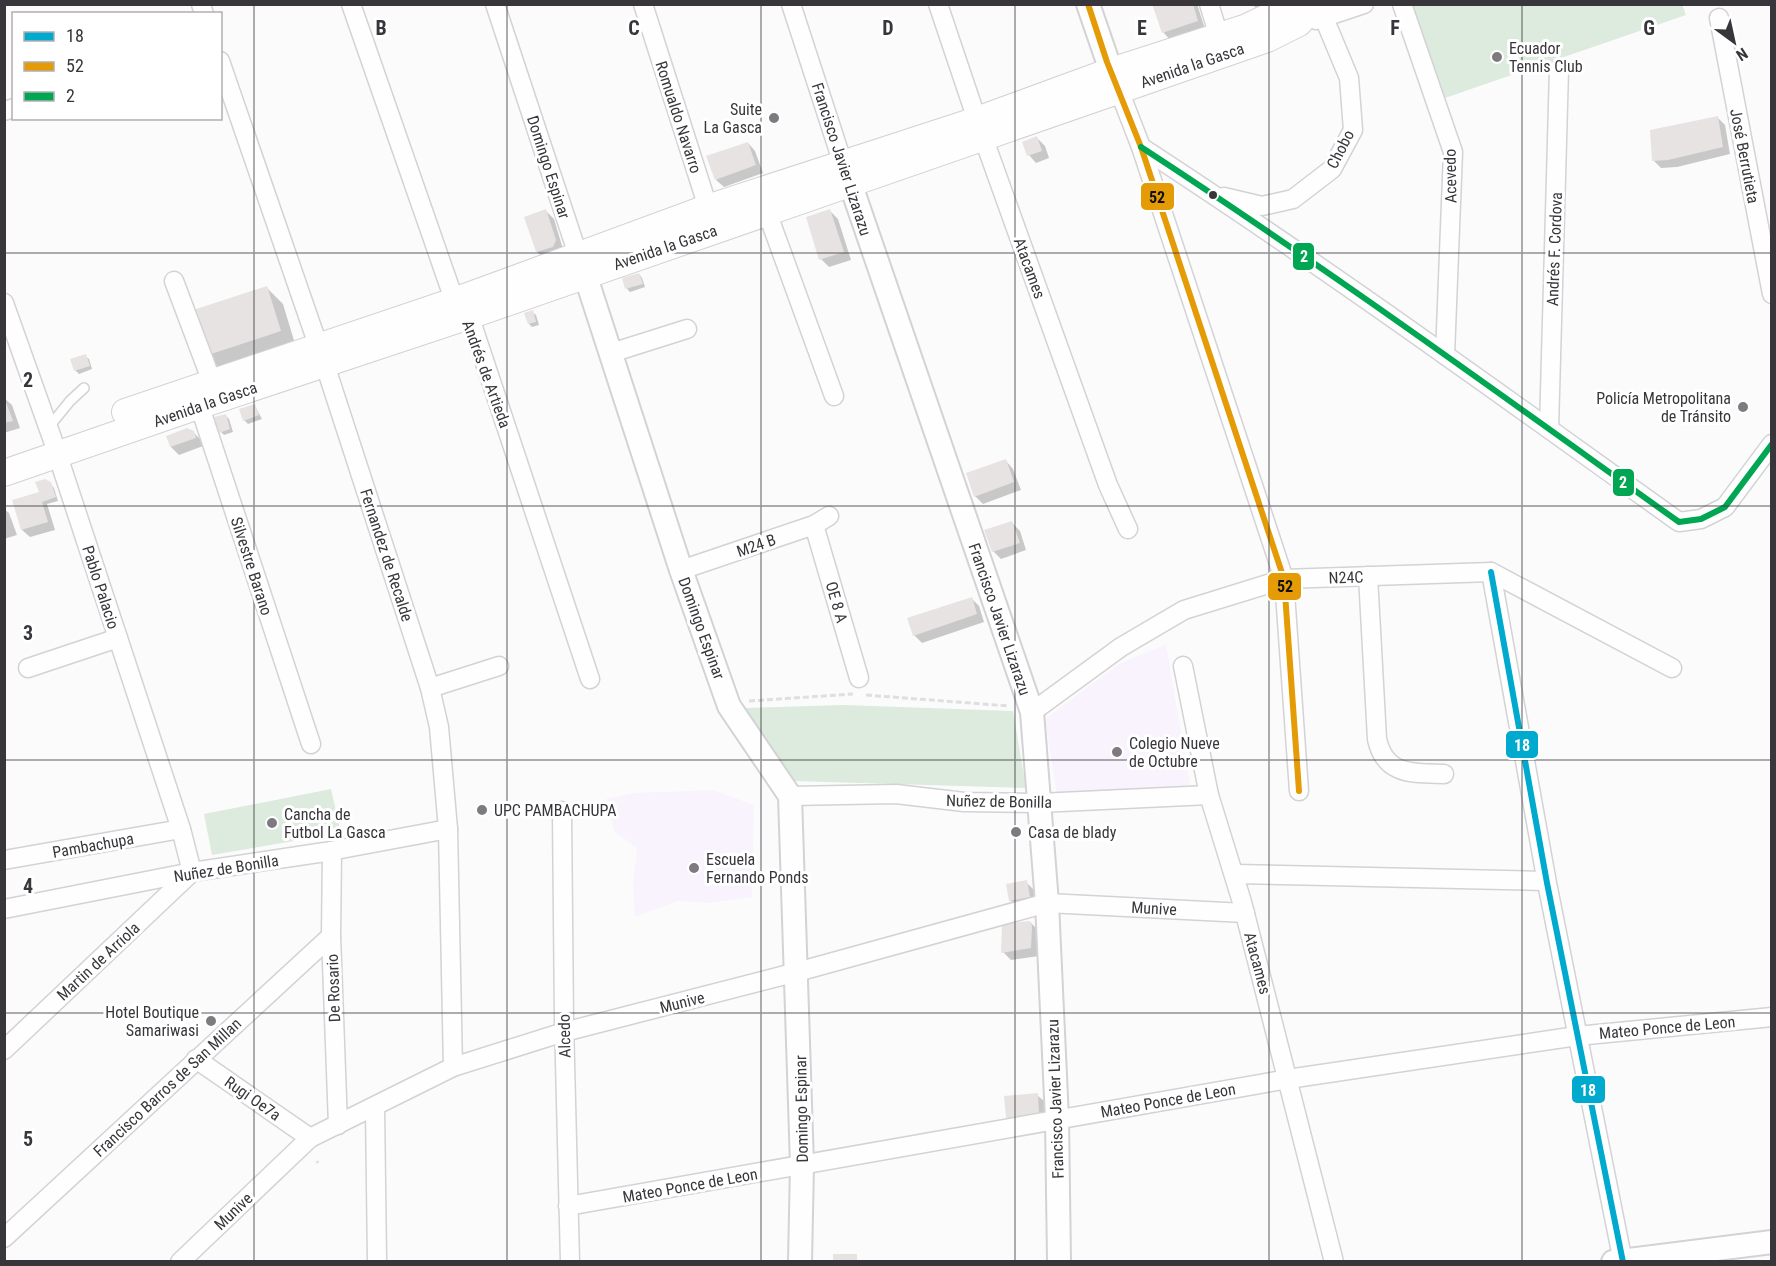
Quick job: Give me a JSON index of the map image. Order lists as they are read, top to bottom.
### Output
{
  "streets": {
    "main road": ["Avenida la Gasca"],
    "street": [
      "Romualdo Navarro",
      "Chobo",
      "José Berrutieta",
      "Francisco Javier Lizarazu",
      "Domingo Espinar",
      "Acevedo",
      "Andrés F. Cordova",
      "Atacames",
      "Andrés de Artieda",
      "M24 B",
      "Fernandez de Recalde",
      "Silvestre Barano",
      "N24C",
      "Pablo Palacio",
      "OE 8 A",
      "Nuñez de Bonilla",
      "Pambachupa",
      "Munive",
      "Martin de Arriola",
      "De Rosario",
      "Mateo Ponce de Leon",
      "Alcedo",
      "Francisco Barros de San Millan",
      "Rugi Oe7a"
    ]
  },
  "crossings": [
    ["Avenida la Gasca", "Romualdo Navarro"],
    ["Avenida la Gasca", "Chobo"],
    ["Avenida la Gasca", "Francisco Javier Lizarazu"],
    ["Avenida la Gasca", "Domingo Espinar"],
    ["Avenida la Gasca", "Atacames"],
    ["Avenida la Gasca", "Andrés de Artieda"],
    ["Avenida la Gasca", "Fernandez de Recalde"],
    ["Avenida la Gasca", "Silvestre Barano"],
    ["Avenida la Gasca", "Pablo Palacio"],
    ["Francisco Javier Lizarazu", "N24C"],
    ["Francisco Javier Lizarazu", "Nuñez de Bonilla"],
    ["Francisco Javier Lizarazu", "Munive"],
    ["Francisco Javier Lizarazu", "Mateo Ponce de Leon"],
    ["Domingo Espinar", "M24 B"],
    ["Domingo Espinar", "Nuñez de Bonilla"],
    ["Domingo Espinar", "Munive"],
    ["Domingo Espinar", "Mateo Ponce de Leon"],
    ["Atacames", "Nuñez de Bonilla"],
    ["Atacames", "Munive"],
    ["Atacames", "Mateo Ponce de Leon"],
    ["M24 B", "OE 8 A"],
    ["Fernandez de Recalde", "Nuñez de Bonilla"],
    ["Fernandez de Recalde", "Munive"],
    ["Pablo Palacio", "Nuñez de Bonilla"],
    ["Pablo Palacio", "Pambachupa"],
    ["Pablo Palacio", "Martin de Arriola"],
    ["Nuñez de Bonilla", "Martin de Arriola"],
    ["Nuñez de Bonilla", "De Rosario"],
    ["Munive", "De Rosario"],
    ["Munive", "Alcedo"],
    ["Munive", "Rugi Oe7a"],
    ["De Rosario", "Francisco Barros de San Millan"],
    ["Mateo Ponce de Leon", "Alcedo"],
    ["Francisco Barros de San Millan", "Rugi Oe7a"]
  ],
  "places": [
    "Ecuador Tennis Club",
    "Suite La Gasca",
    "Policía Metropolitana de Tránsito",
    "Colegio Nueve de Octubre",
    "UPC PAMBACHUPA",
    "Cancha de Futbol La Gasca",
    "Casa de blady",
    "Escuela Fernando Ponds",
    "Hotel Boutique Samariwasi"
  ],
  "lines": ["transit line 52", "transit line 2", "transit line 18"],
  "legend": ["18", "52", "2"],
  "north": "bottom right",
  "grid": {
    "columns": [
      "B",
      "C",
      "D",
      "E",
      "F",
      "G"
    ],
    "rows": [
      "2",
      "3",
      "4",
      "5"
    ]
  }
}
